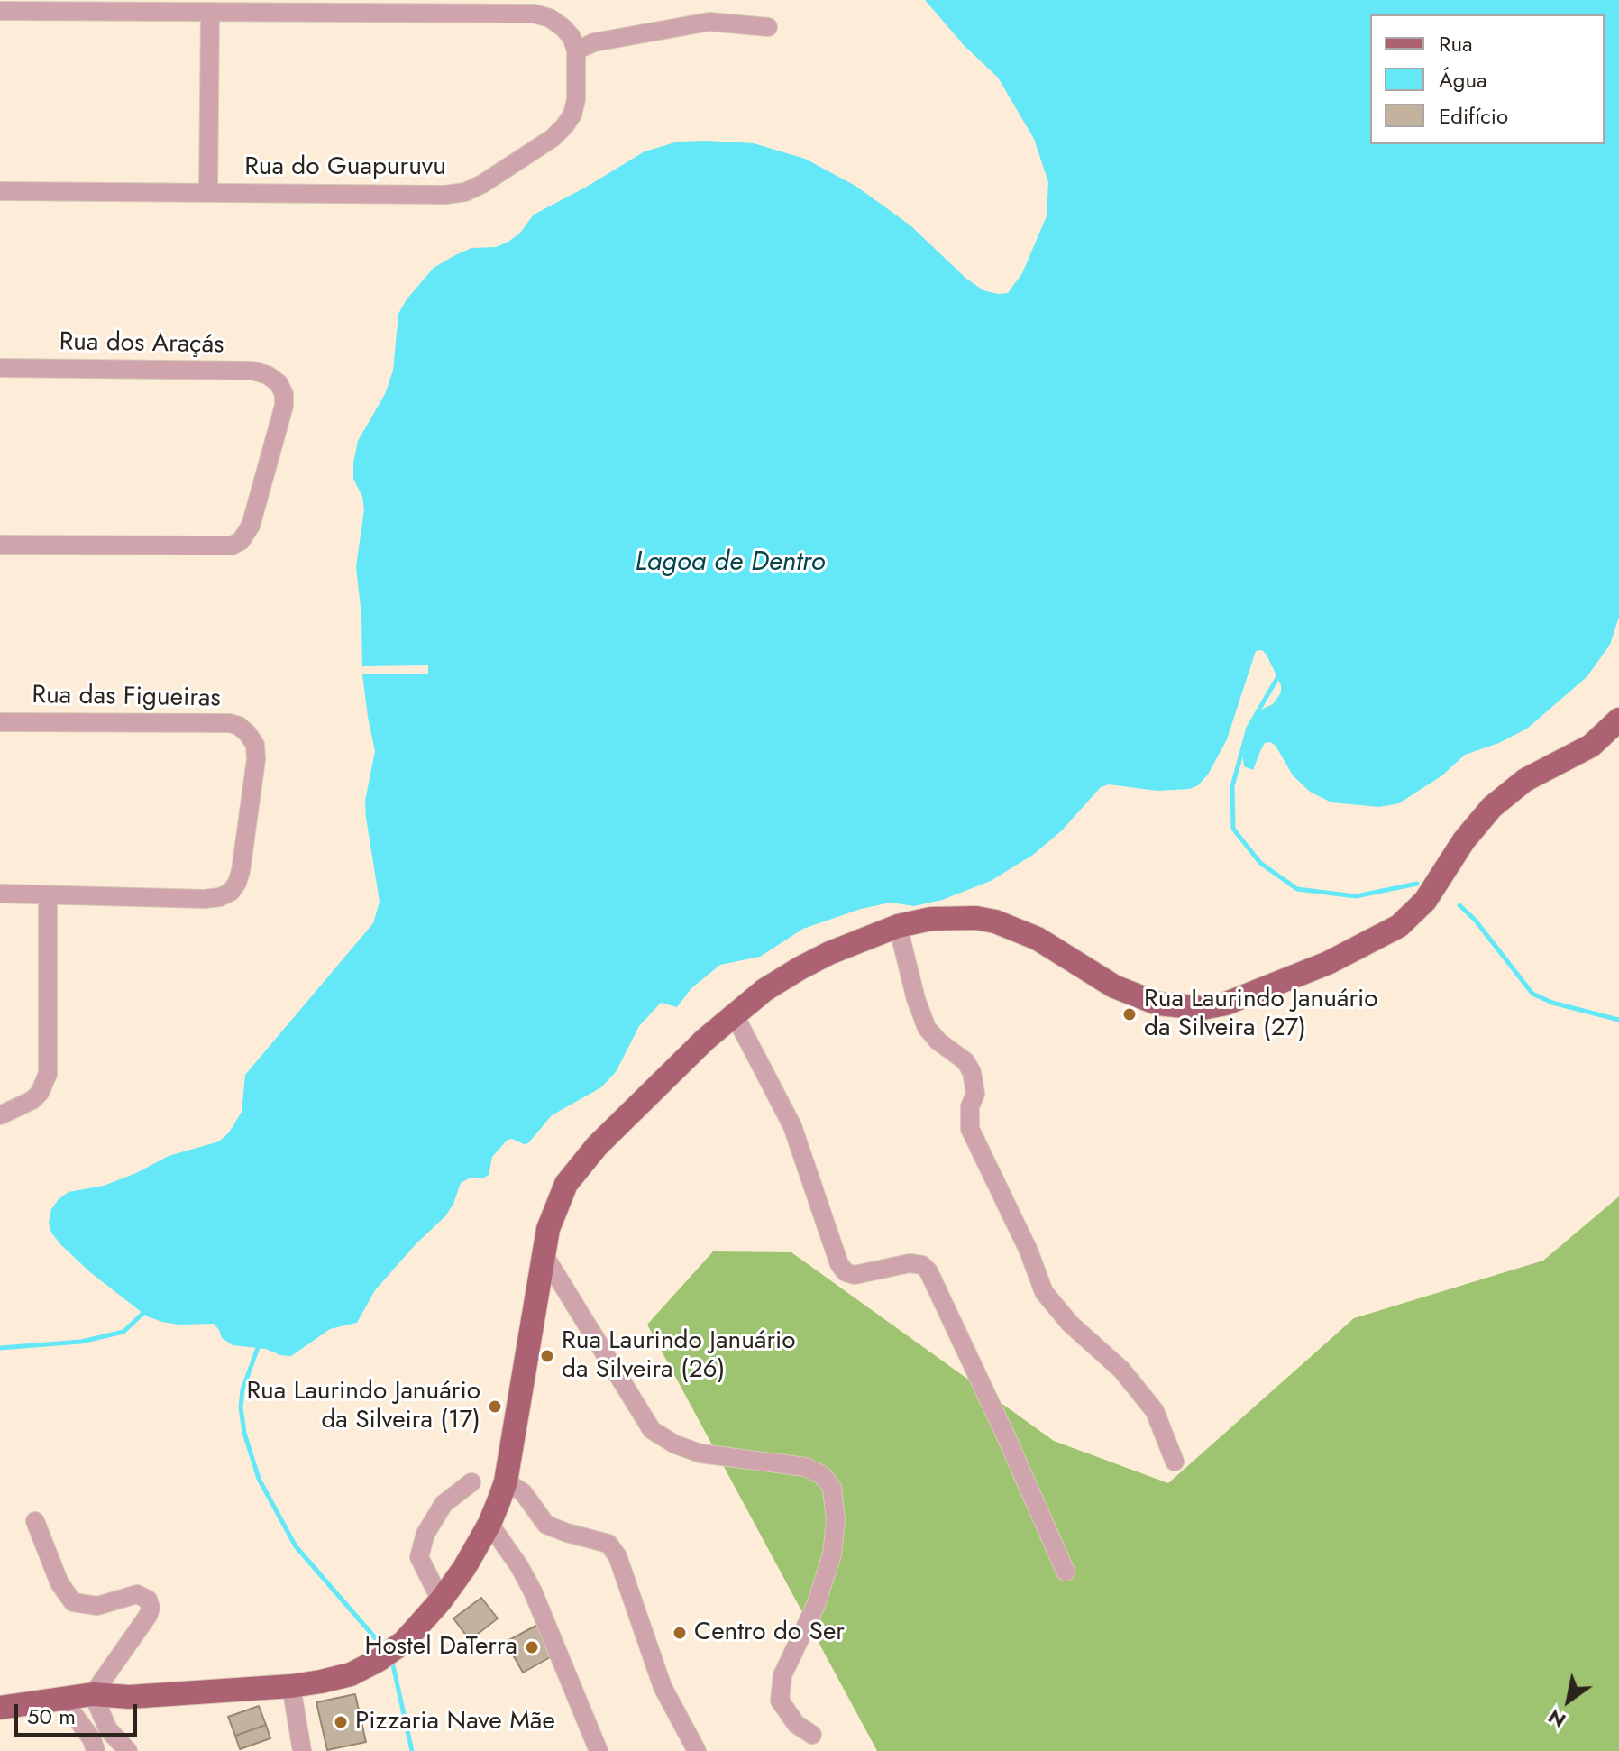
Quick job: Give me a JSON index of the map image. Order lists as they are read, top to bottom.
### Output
{
  "streets": {
    "street": ["Rua do Guapuruvu", "Rua dos Araçás", "Rua das Figueiras"]
  },
  "water": ["Lagoa de Dentro"],
  "places": [
    "Rua Laurindo Januário da Silveira (27)",
    "Rua Laurindo Januário da Silveira (26)",
    "Rua Laurindo Januário da Silveira (17)",
    "Centro do Ser",
    "Hostel DaTerra",
    "Pizzaria Nave Mãe"
  ],
  "legend": ["Rua", "Água", "Edifício"],
  "scale_bar": "50 m",
  "north": "bottom left"
}
